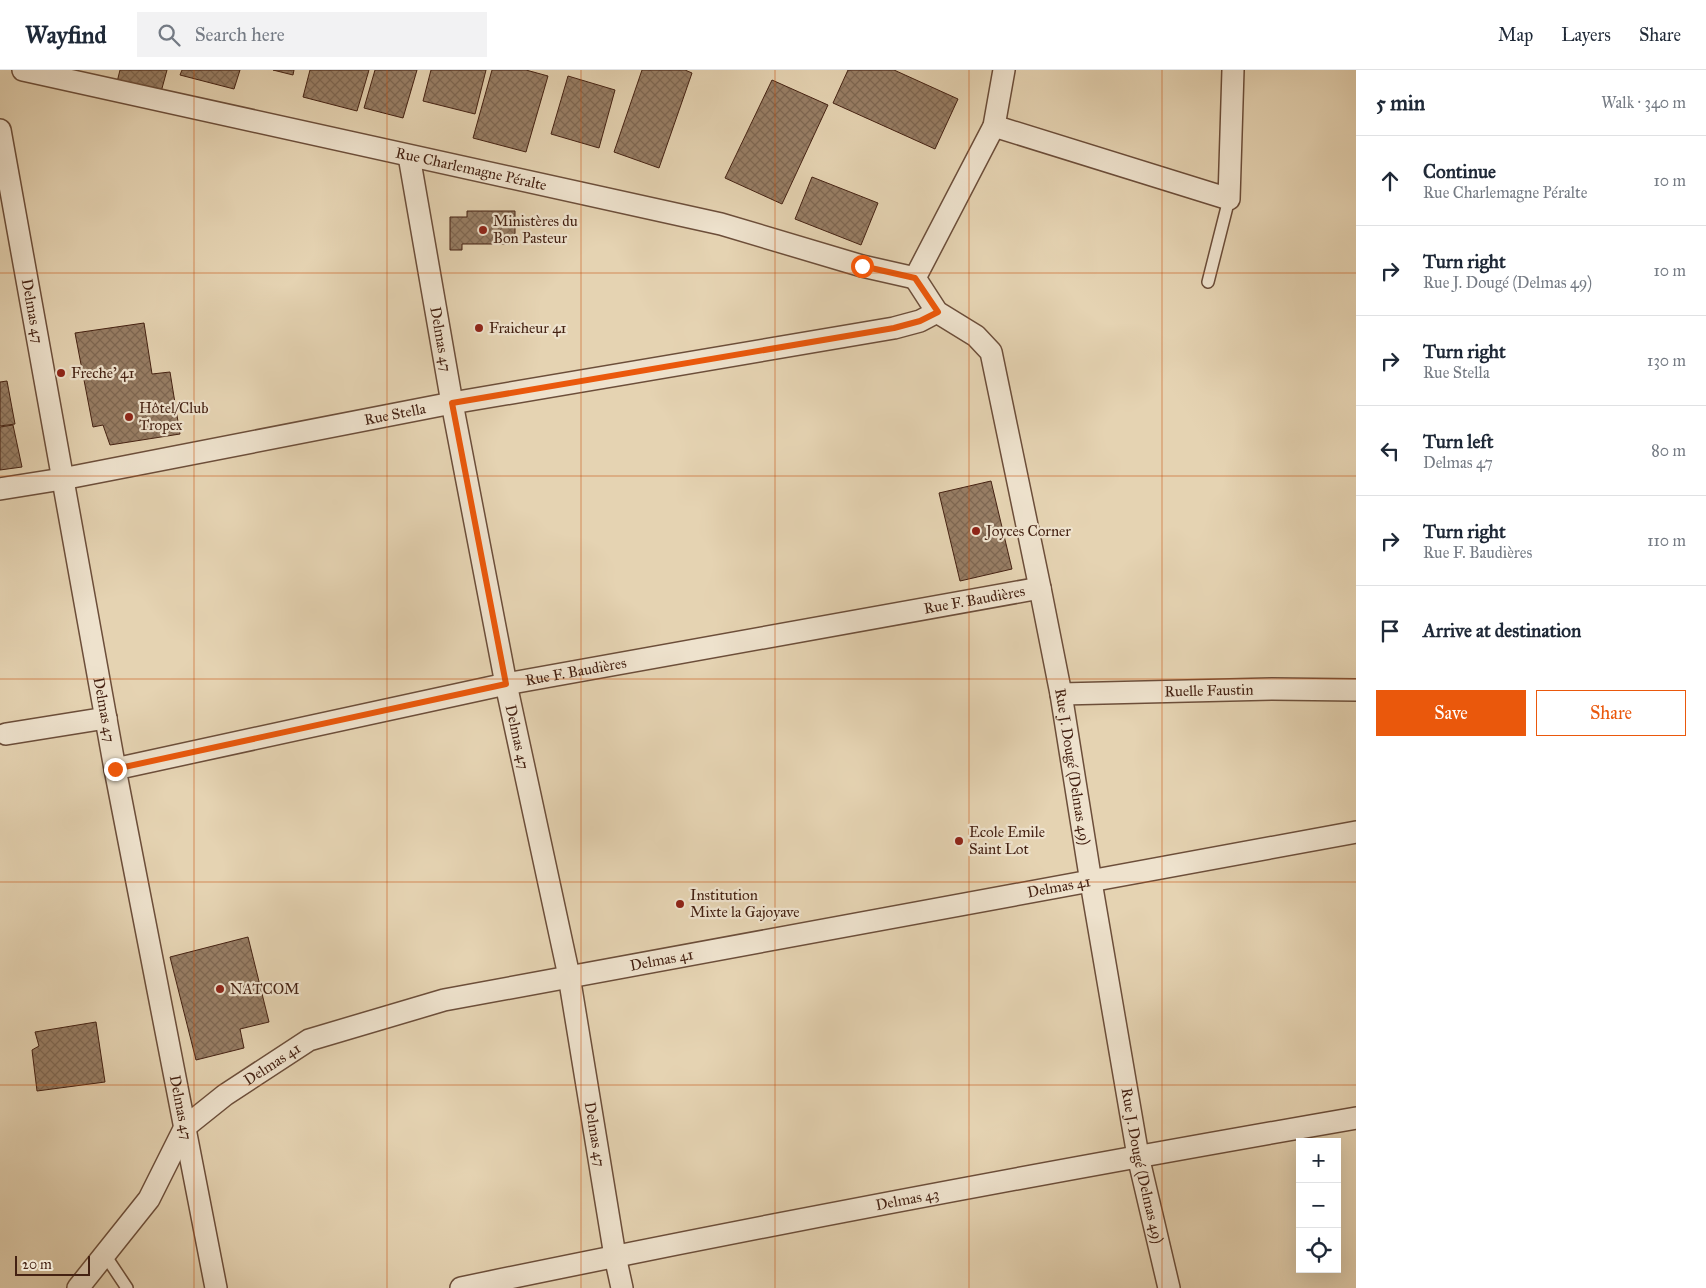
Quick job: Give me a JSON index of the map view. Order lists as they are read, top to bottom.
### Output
{
  "streets": {
    "street": [
      "Rue Charlemagne Péralte",
      "Delmas 47",
      "Rue Stella",
      "Rue F. Baudières",
      "Ruelle Faustin",
      "Rue J. Dougé (Delmas 49)",
      "Delmas 41",
      "Delmas 43"
    ]
  },
  "crossings": [
    ["Rue Charlemagne Péralte", "Delmas 47"],
    ["Rue Charlemagne Péralte", "Rue J. Dougé (Delmas 49)"],
    ["Delmas 47", "Rue Stella"],
    ["Delmas 47", "Rue F. Baudières"],
    ["Delmas 47", "Delmas 41"],
    ["Delmas 47", "Delmas 43"],
    ["Rue Stella", "Rue J. Dougé (Delmas 49)"],
    ["Rue F. Baudières", "Rue J. Dougé (Delmas 49)"],
    ["Ruelle Faustin", "Rue J. Dougé (Delmas 49)"],
    ["Rue J. Dougé (Delmas 49)", "Delmas 41"],
    ["Rue J. Dougé (Delmas 49)", "Delmas 43"]
  ],
  "places": [
    "Ministères du Bon Pasteur",
    "Fraicheur 41",
    "Freche' 41",
    "Hôtel/Club Tropex",
    "Joyces Corner",
    "Ecole Emile Saint Lot",
    "Institution Mixte la Gajoyave",
    "NATCOM"
  ],
  "scale_bar": "20 m",
  "page": {
    "header": "Wayfind",
    "search": "Search here",
    "nav": ["Map", "Layers", "Share"],
    "heading": ["5 min", "Walk · 340 m"],
    "list": [
      ["Continue", "Rue Charlemagne Péralte", "10 m"],
      ["Turn right", "Rue J. Dougé (Delmas 49)", "10 m"],
      ["Turn right", "Rue Stella", "130 m"],
      ["Turn left", "Delmas 47", "80 m"],
      ["Turn right", "Rue F. Baudières", "110 m"],
      "Arrive at destination"
    ],
    "buttons": ["Save", "Share"],
    "map_buttons": ["+", "−"],
    "scale": "20 m"
  }
}
